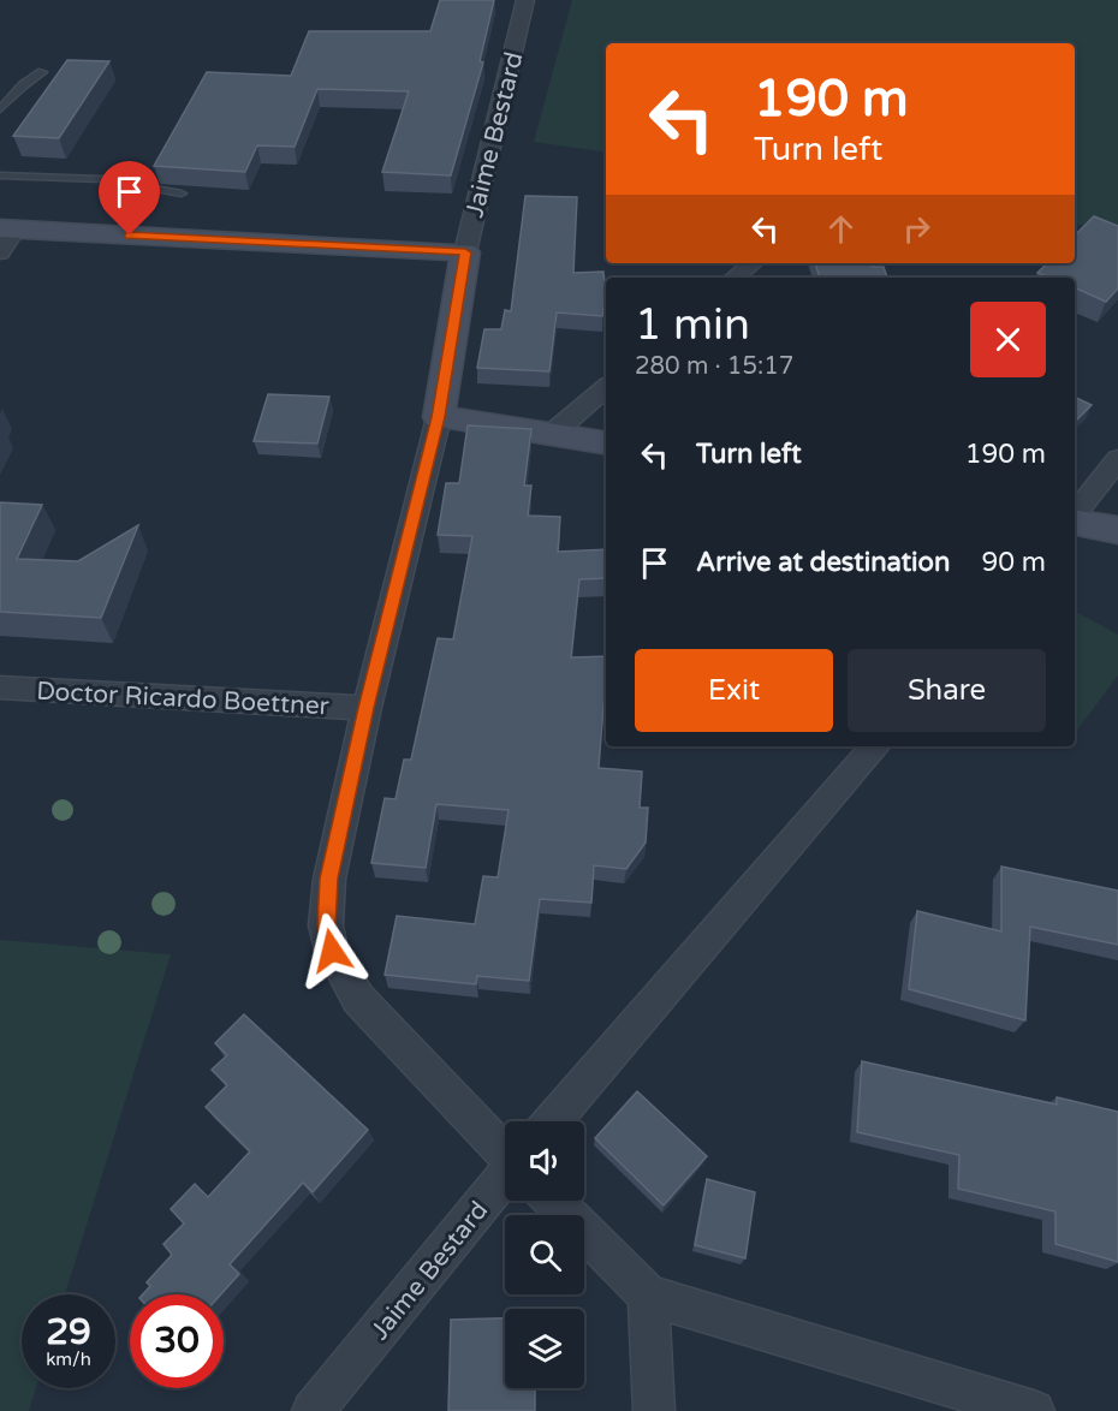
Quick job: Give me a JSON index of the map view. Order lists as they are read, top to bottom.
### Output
{
  "streets": {
    "street": ["Jaime Bestard", "Doctor Ricardo Boettner"]
  },
  "crossings": [
    ["Jaime Bestard", "Doctor Ricardo Boettner"]
  ],
  "page": {
    "turn": ["190 m", "Turn left"],
    "heading": ["1 min", "280 m · 15:17"],
    "list": [
      {
        "name": "Turn left",
        "value": "190 m"
      },
      {
        "name": "Arrive at destination",
        "value": "90 m"
      }
    ],
    "buttons": ["Exit", "Share"],
    "speed": "29 km/h",
    "limit": "30"
  }
}
